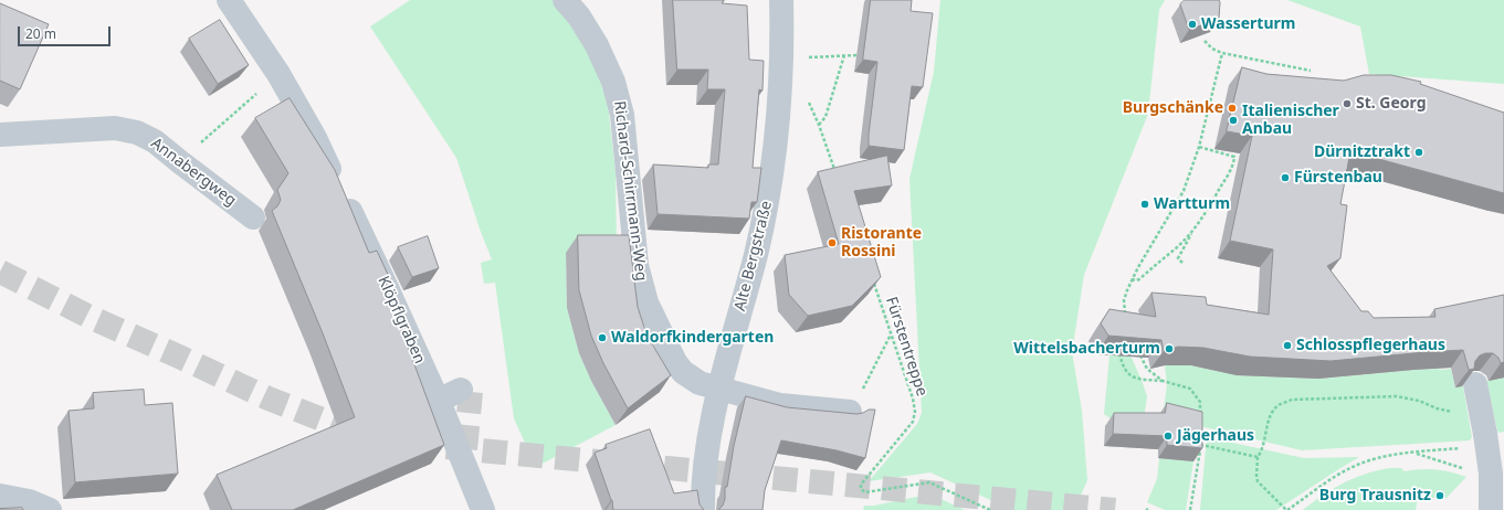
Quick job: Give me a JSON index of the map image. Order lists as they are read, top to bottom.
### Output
{
  "streets": {
    "street": [
      "Annabergweg",
      "Richard-Schirrmann-Weg",
      "Alte Bergstraße",
      "Klöpflgraben"
    ],
    "path": ["Fürstentreppe"]
  },
  "crossings": [
    ["Richard-Schirrmann-Weg", "Alte Bergstraße"]
  ],
  "places": [
    "Wasserturm",
    "St. Georg",
    "Burgschänke",
    "Italienischer Anbau",
    "Dürnitztrakt",
    "Fürstenbau",
    "Wartturm",
    "Ristorante Rossini",
    "Waldorfkindergarten",
    "Schlosspflegerhaus",
    "Wittelsbacherturm",
    "Jägerhaus",
    "Burg Trausnitz"
  ],
  "scale_bar": "20 m"
}
